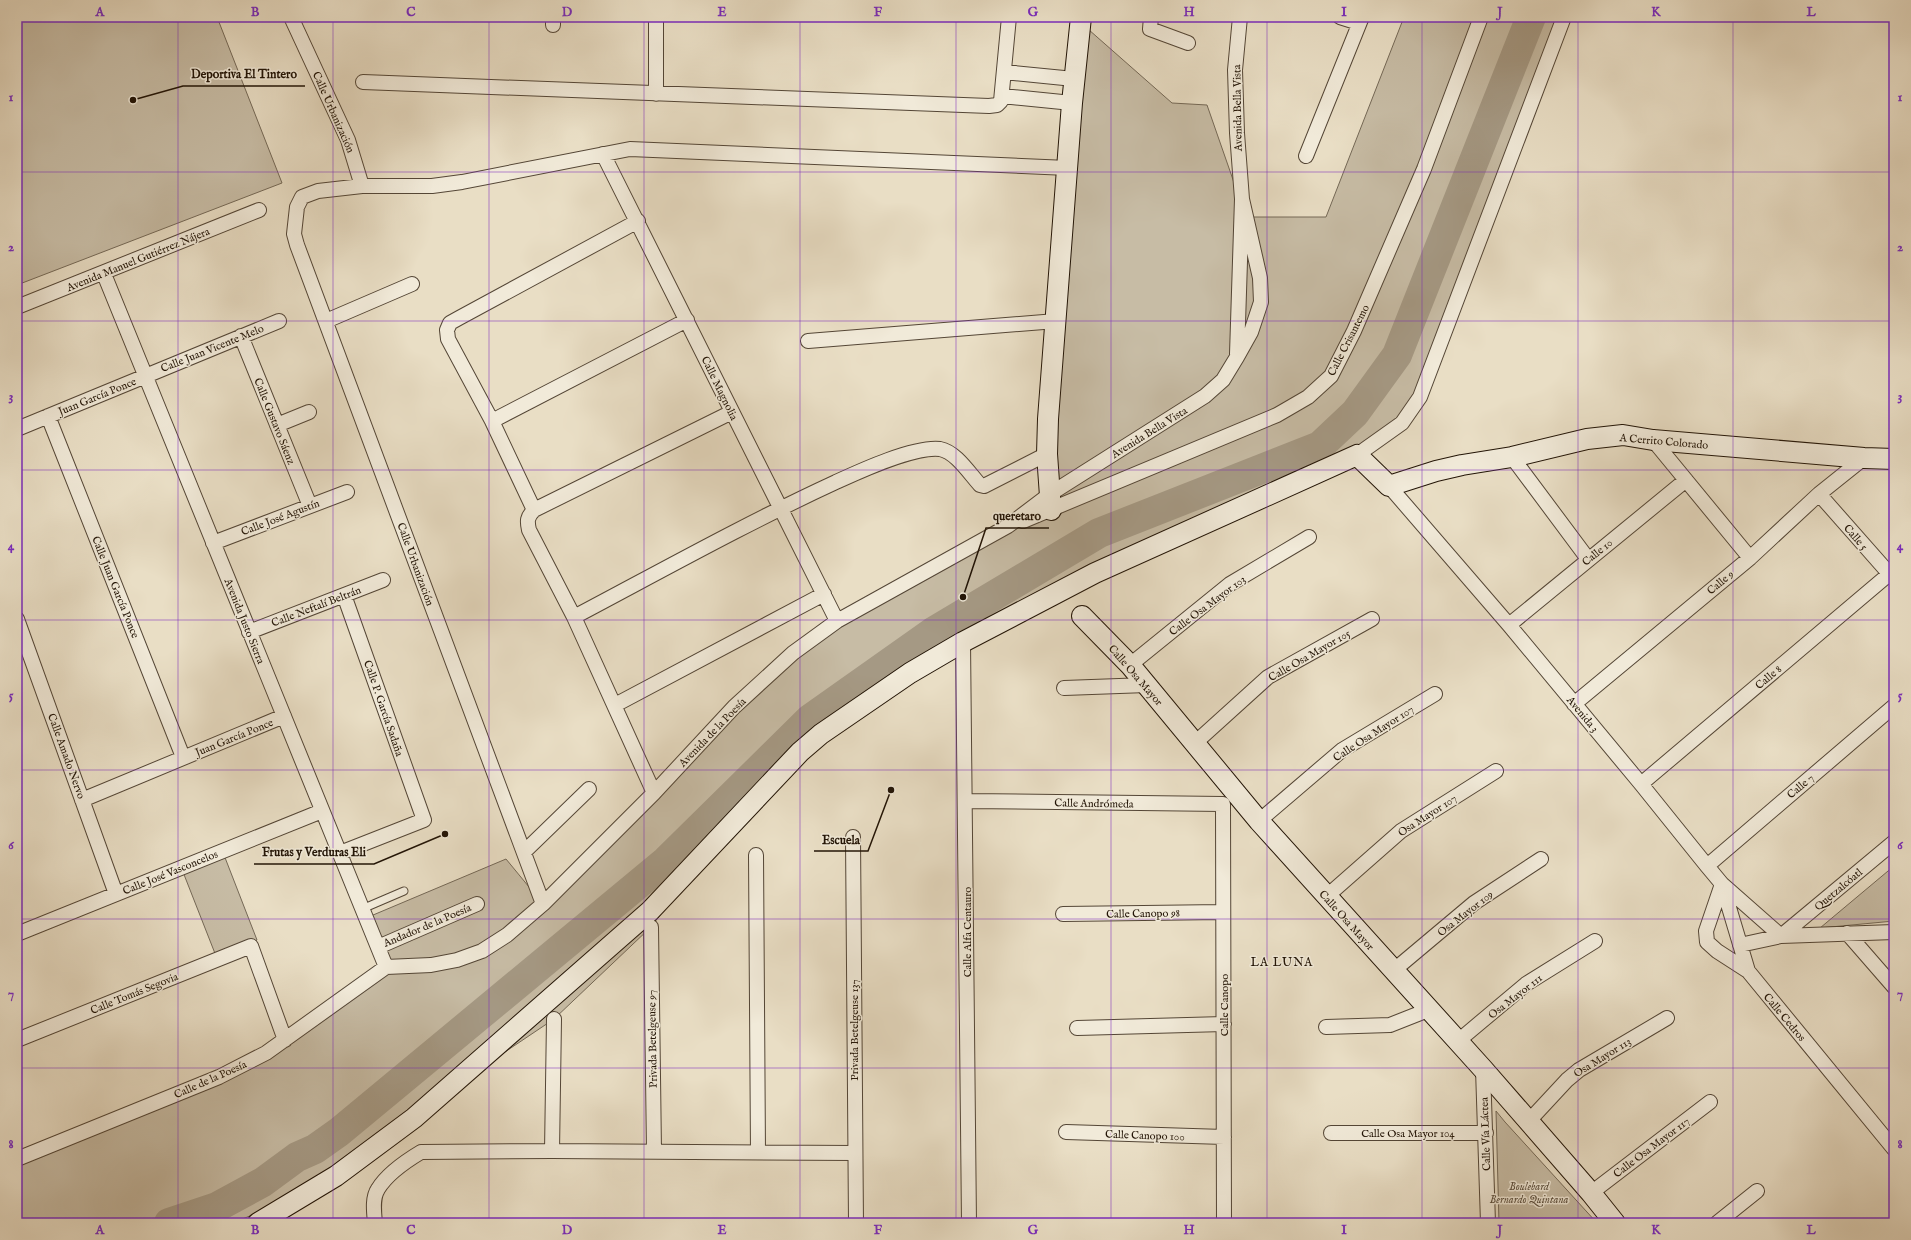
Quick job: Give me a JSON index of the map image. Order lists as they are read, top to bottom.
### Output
{
  "streets": {
    "main road": ["A Cerrito Colorado", "Calle Osa Mayor"],
    "street": [
      "Avenida Bella Vista",
      "Calle Urbanización",
      "Avenida Manuel Gutiérrez Nájera",
      "Calle Crisantemo",
      "Calle Juan Vicente Melo",
      "Calle Magnolia",
      "Juan García Ponce",
      "Calle Gustavo Sáenz",
      "Calle José Agustín",
      "Calle 5",
      "Calle 10",
      "Calle 9",
      "Calle Juan García Ponce",
      "Calle Osa Mayor 103",
      "Calle Neftalí Beltrán",
      "Avenida Justo Sierra",
      "Calle Osa Mayor 105",
      "Calle 8",
      "Calle P. García Sadaña",
      "Avenida 3",
      "Avenida de la Poesía",
      "Calle Osa Mayor 107",
      "Calle Amado Nervo",
      "Calle 7",
      "Calle Andrómeda",
      "Osa Mayor 107",
      "Calle José Vasconcelos",
      "Quetzalcóatl",
      "Calle Canopo 98",
      "Osa Mayor 109",
      "Andador de la Poesía",
      "Calle Alfa Centauro",
      "Calle Tomás Segovia",
      "Osa Mayor 111",
      "Calle Canopo",
      "Calle Cedros",
      "Privada Betelgeuse 137",
      "Privada Betelgeuse 97",
      "Osa Mayor 113",
      "Calle de la Poesía",
      "Calle Osa Mayor 104",
      "Calle Vía Láctea",
      "Calle Canopo 100",
      "Calle Osa Mayor 117"
    ]
  },
  "crossings": [
    ["Avenida Bella Vista", "Calle Crisantemo"],
    ["Avenida Bella Vista", "Avenida de la Poesía"],
    ["Calle Urbanización", "Avenida de la Poesía"],
    ["Avenida Manuel Gutiérrez Nájera", "Avenida Justo Sierra"],
    ["Calle Crisantemo", "Avenida de la Poesía"],
    ["Calle Juan Vicente Melo", "Juan García Ponce"],
    ["Calle Juan Vicente Melo", "Calle Gustavo Sáenz"],
    ["Calle Juan Vicente Melo", "Avenida Justo Sierra"],
    ["Calle Magnolia", "Avenida de la Poesía"],
    ["Juan García Ponce", "Calle Juan García Ponce"],
    ["Juan García Ponce", "Avenida Justo Sierra"],
    ["Juan García Ponce", "Calle Amado Nervo"],
    ["Calle Gustavo Sáenz", "Calle José Agustín"],
    ["A Cerrito Colorado", "Calle 9"],
    ["A Cerrito Colorado", "Avenida 3"],
    ["Calle José Agustín", "Avenida Justo Sierra"],
    ["Calle 5", "Calle 9"],
    ["Calle 5", "Calle 8"],
    ["Calle 10", "Avenida 3"],
    ["Calle 9", "Avenida 3"],
    ["Calle Osa Mayor 103", "Calle Osa Mayor"],
    ["Calle Neftalí Beltrán", "Avenida Justo Sierra"],
    ["Calle Neftalí Beltrán", "Calle P. García Sadaña"],
    ["Avenida Justo Sierra", "Calle P. García Sadaña"],
    ["Avenida Justo Sierra", "Avenida de la Poesía"],
    ["Avenida Justo Sierra", "Calle José Vasconcelos"],
    ["Avenida Justo Sierra", "Andador de la Poesía"],
    ["Avenida Justo Sierra", "Calle de la Poesía"],
    ["Calle Osa Mayor 105", "Calle Osa Mayor"],
    ["Calle Osa Mayor", "Calle Osa Mayor 107"],
    ["Calle Osa Mayor", "Calle Andrómeda"],
    ["Calle Osa Mayor", "Osa Mayor 107"],
    ["Calle Osa Mayor", "Osa Mayor 109"],
    ["Calle Osa Mayor", "Osa Mayor 111"],
    ["Calle Osa Mayor", "Calle Canopo"],
    ["Calle Osa Mayor", "Osa Mayor 113"],
    ["Calle Osa Mayor", "Calle Vía Láctea"],
    ["Calle Osa Mayor", "Calle Osa Mayor 117"],
    ["Calle 8", "Avenida 3"],
    ["Avenida 3", "Calle 7"],
    ["Avenida 3", "Quetzalcóatl"],
    ["Avenida 3", "Calle Cedros"],
    ["Avenida de la Poesía", "Calle de la Poesía"],
    ["Calle Amado Nervo", "Calle José Vasconcelos"],
    ["Calle Andrómeda", "Calle Alfa Centauro"],
    ["Calle Andrómeda", "Calle Canopo"],
    ["Calle Canopo 98", "Calle Canopo"],
    ["Calle Tomás Segovia", "Calle de la Poesía"],
    ["Calle Canopo", "Calle Canopo 100"],
    ["Calle Osa Mayor 104", "Calle Vía Láctea"]
  ],
  "districts": ["LA LUNA"],
  "parks": ["Boulebard Bernardo Quintana"],
  "places": [
    "Deportiva El Tintero",
    "queretaro",
    "Escuela",
    "Frutas y Verduras Eli"
  ],
  "grid": {
    "columns": [
      "A",
      "B",
      "C",
      "D",
      "E",
      "F",
      "G",
      "H",
      "I",
      "J",
      "K",
      "L"
    ],
    "rows": [
      "1",
      "2",
      "3",
      "4",
      "5",
      "6",
      "7",
      "8"
    ]
  }
}
